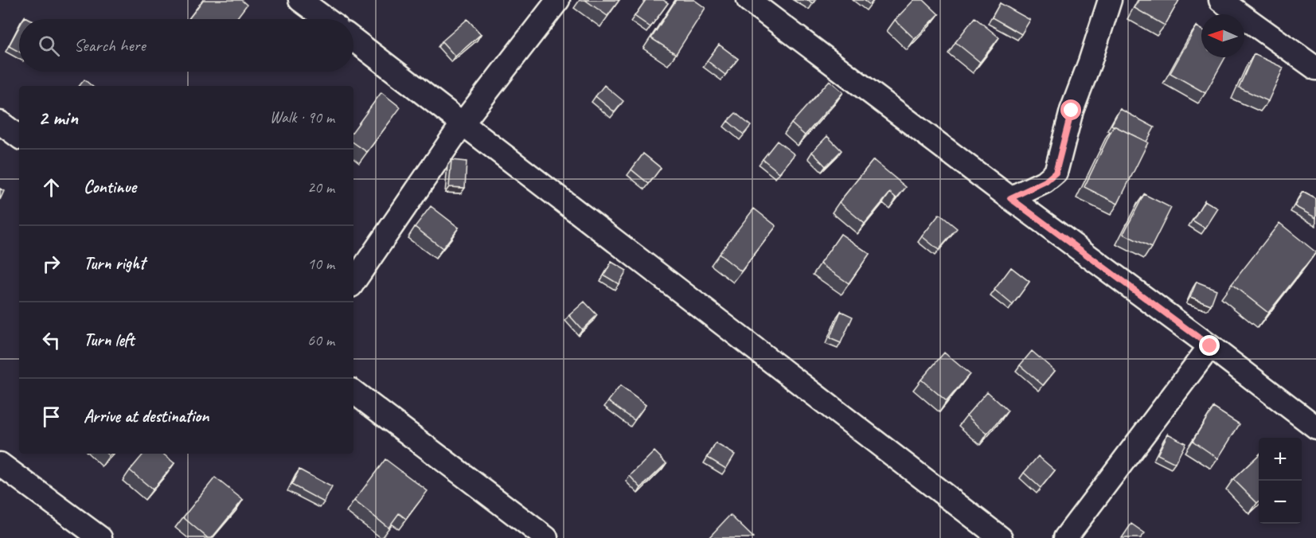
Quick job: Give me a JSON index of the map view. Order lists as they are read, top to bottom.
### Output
{
  "north": "left",
  "page": {
    "search": "Search here",
    "heading": ["2 min", "Walk · 90 m"],
    "list": [
      ["Continue", "20 m"],
      ["Turn right", "10 m"],
      ["Turn left", "60 m"],
      "Arrive at destination"
    ],
    "map_buttons": ["+", "−"]
  }
}
